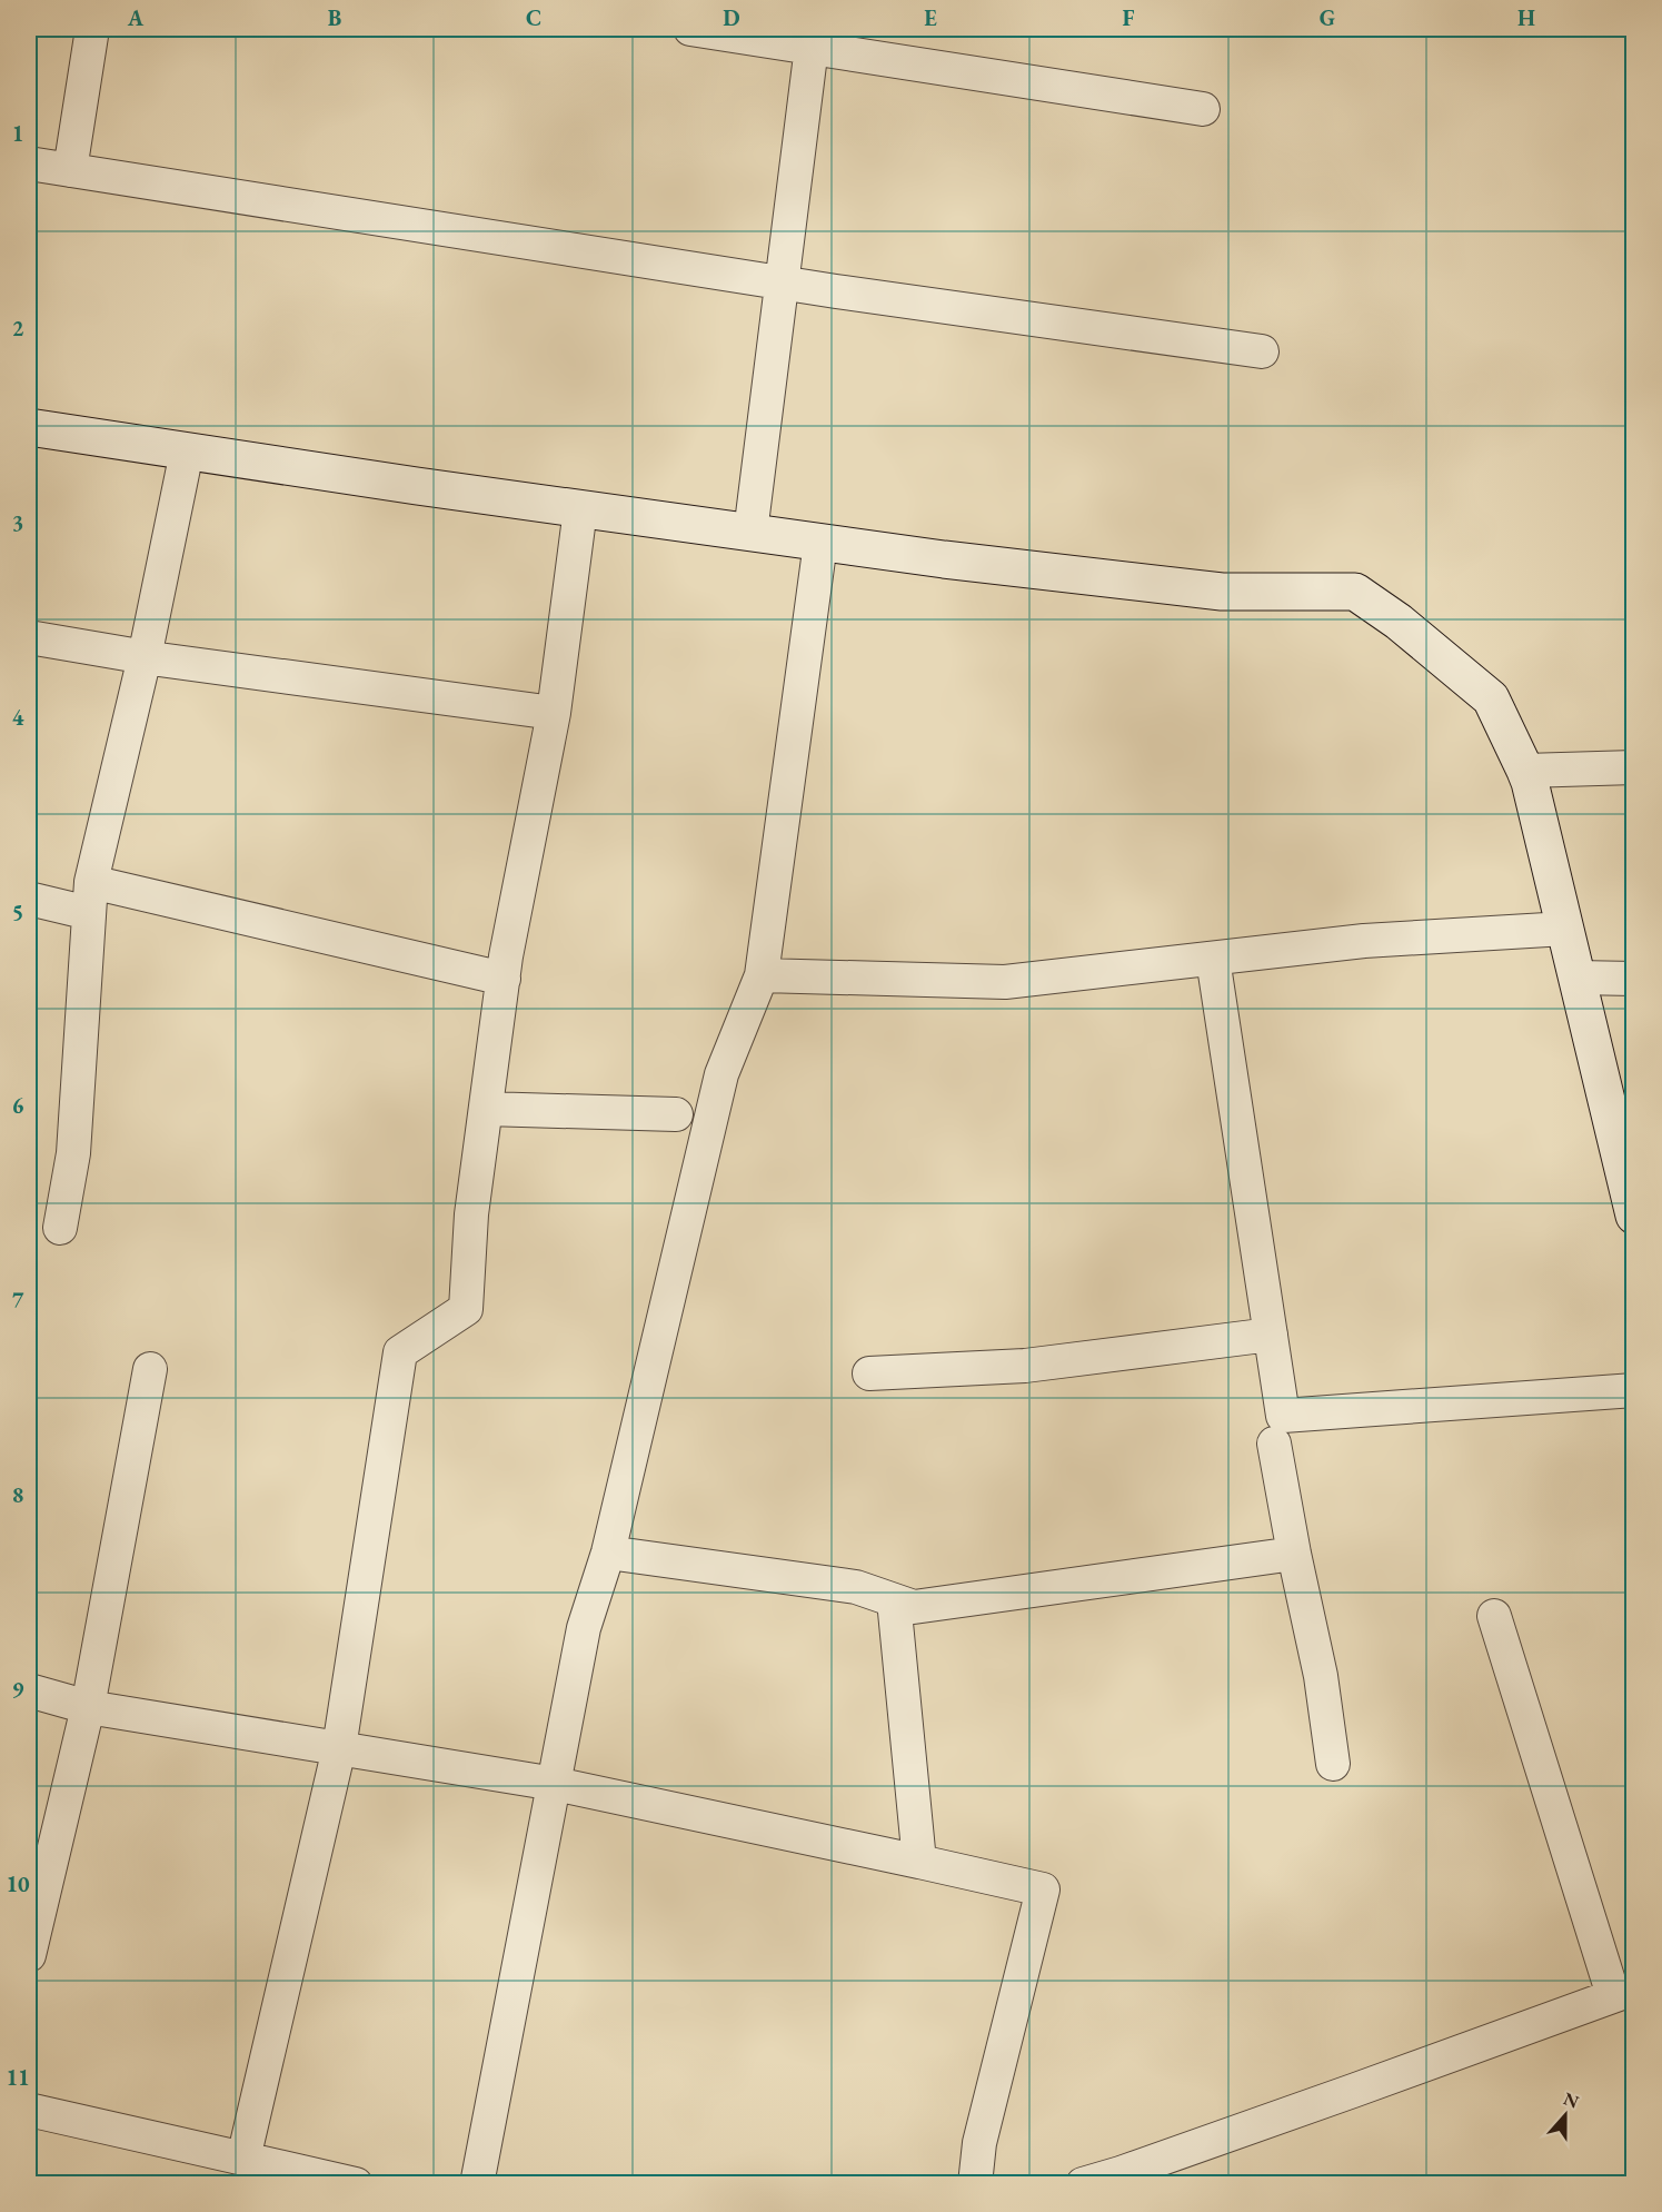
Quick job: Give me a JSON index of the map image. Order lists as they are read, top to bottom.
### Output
{
  "north": "top",
  "grid": {
    "columns": [
      "A",
      "B",
      "C",
      "D",
      "E",
      "F",
      "G",
      "H"
    ],
    "rows": [
      "1",
      "2",
      "3",
      "4",
      "5",
      "6",
      "7",
      "8",
      "9",
      "10",
      "11"
    ]
  }
}
